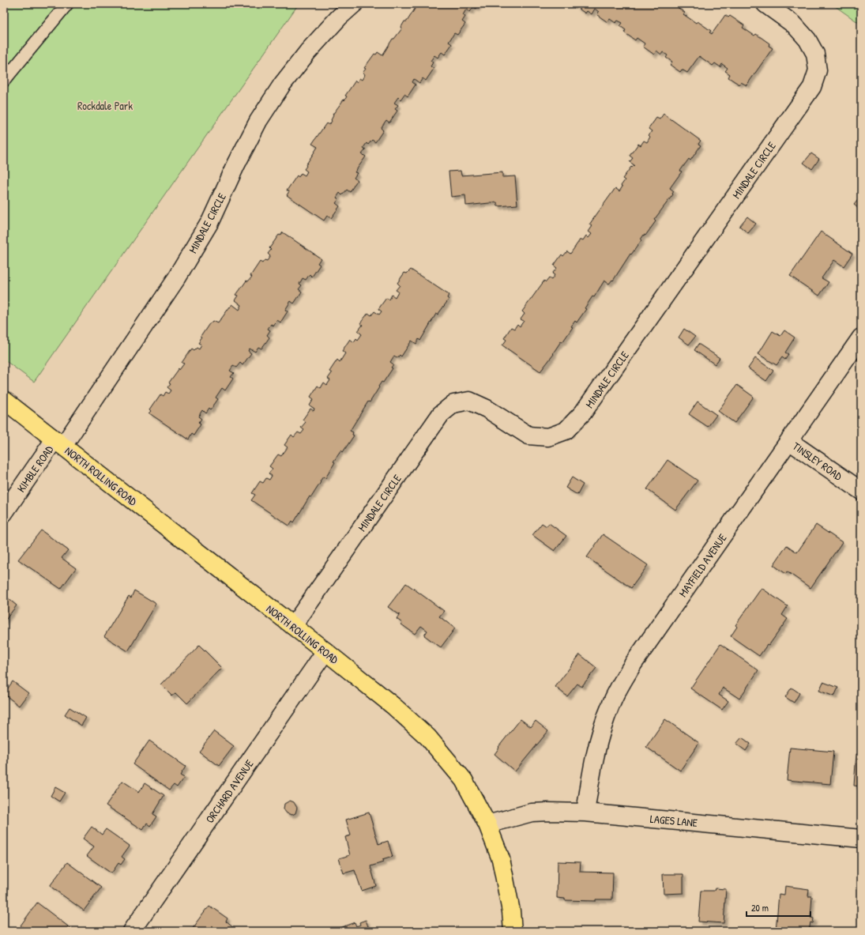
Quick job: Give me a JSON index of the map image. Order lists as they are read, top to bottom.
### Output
{
  "streets": {
    "main road": ["NORTH ROLLING ROAD"],
    "street": [
      "MINDALE CIRCLE",
      "TINSLEY ROAD",
      "KIMBLE ROAD",
      "MAYFIELD AVENUE",
      "ORCHARD AVENUE",
      "LAGES LANE"
    ]
  },
  "crossings": [
    ["MINDALE CIRCLE", "KIMBLE ROAD"],
    ["MINDALE CIRCLE", "NORTH ROLLING ROAD"],
    ["TINSLEY ROAD", "MAYFIELD AVENUE"],
    ["KIMBLE ROAD", "NORTH ROLLING ROAD"],
    ["NORTH ROLLING ROAD", "ORCHARD AVENUE"],
    ["NORTH ROLLING ROAD", "LAGES LANE"],
    ["MAYFIELD AVENUE", "LAGES LANE"]
  ],
  "parks": ["Rockdale Park"],
  "scale_bar": "20 m"
}
